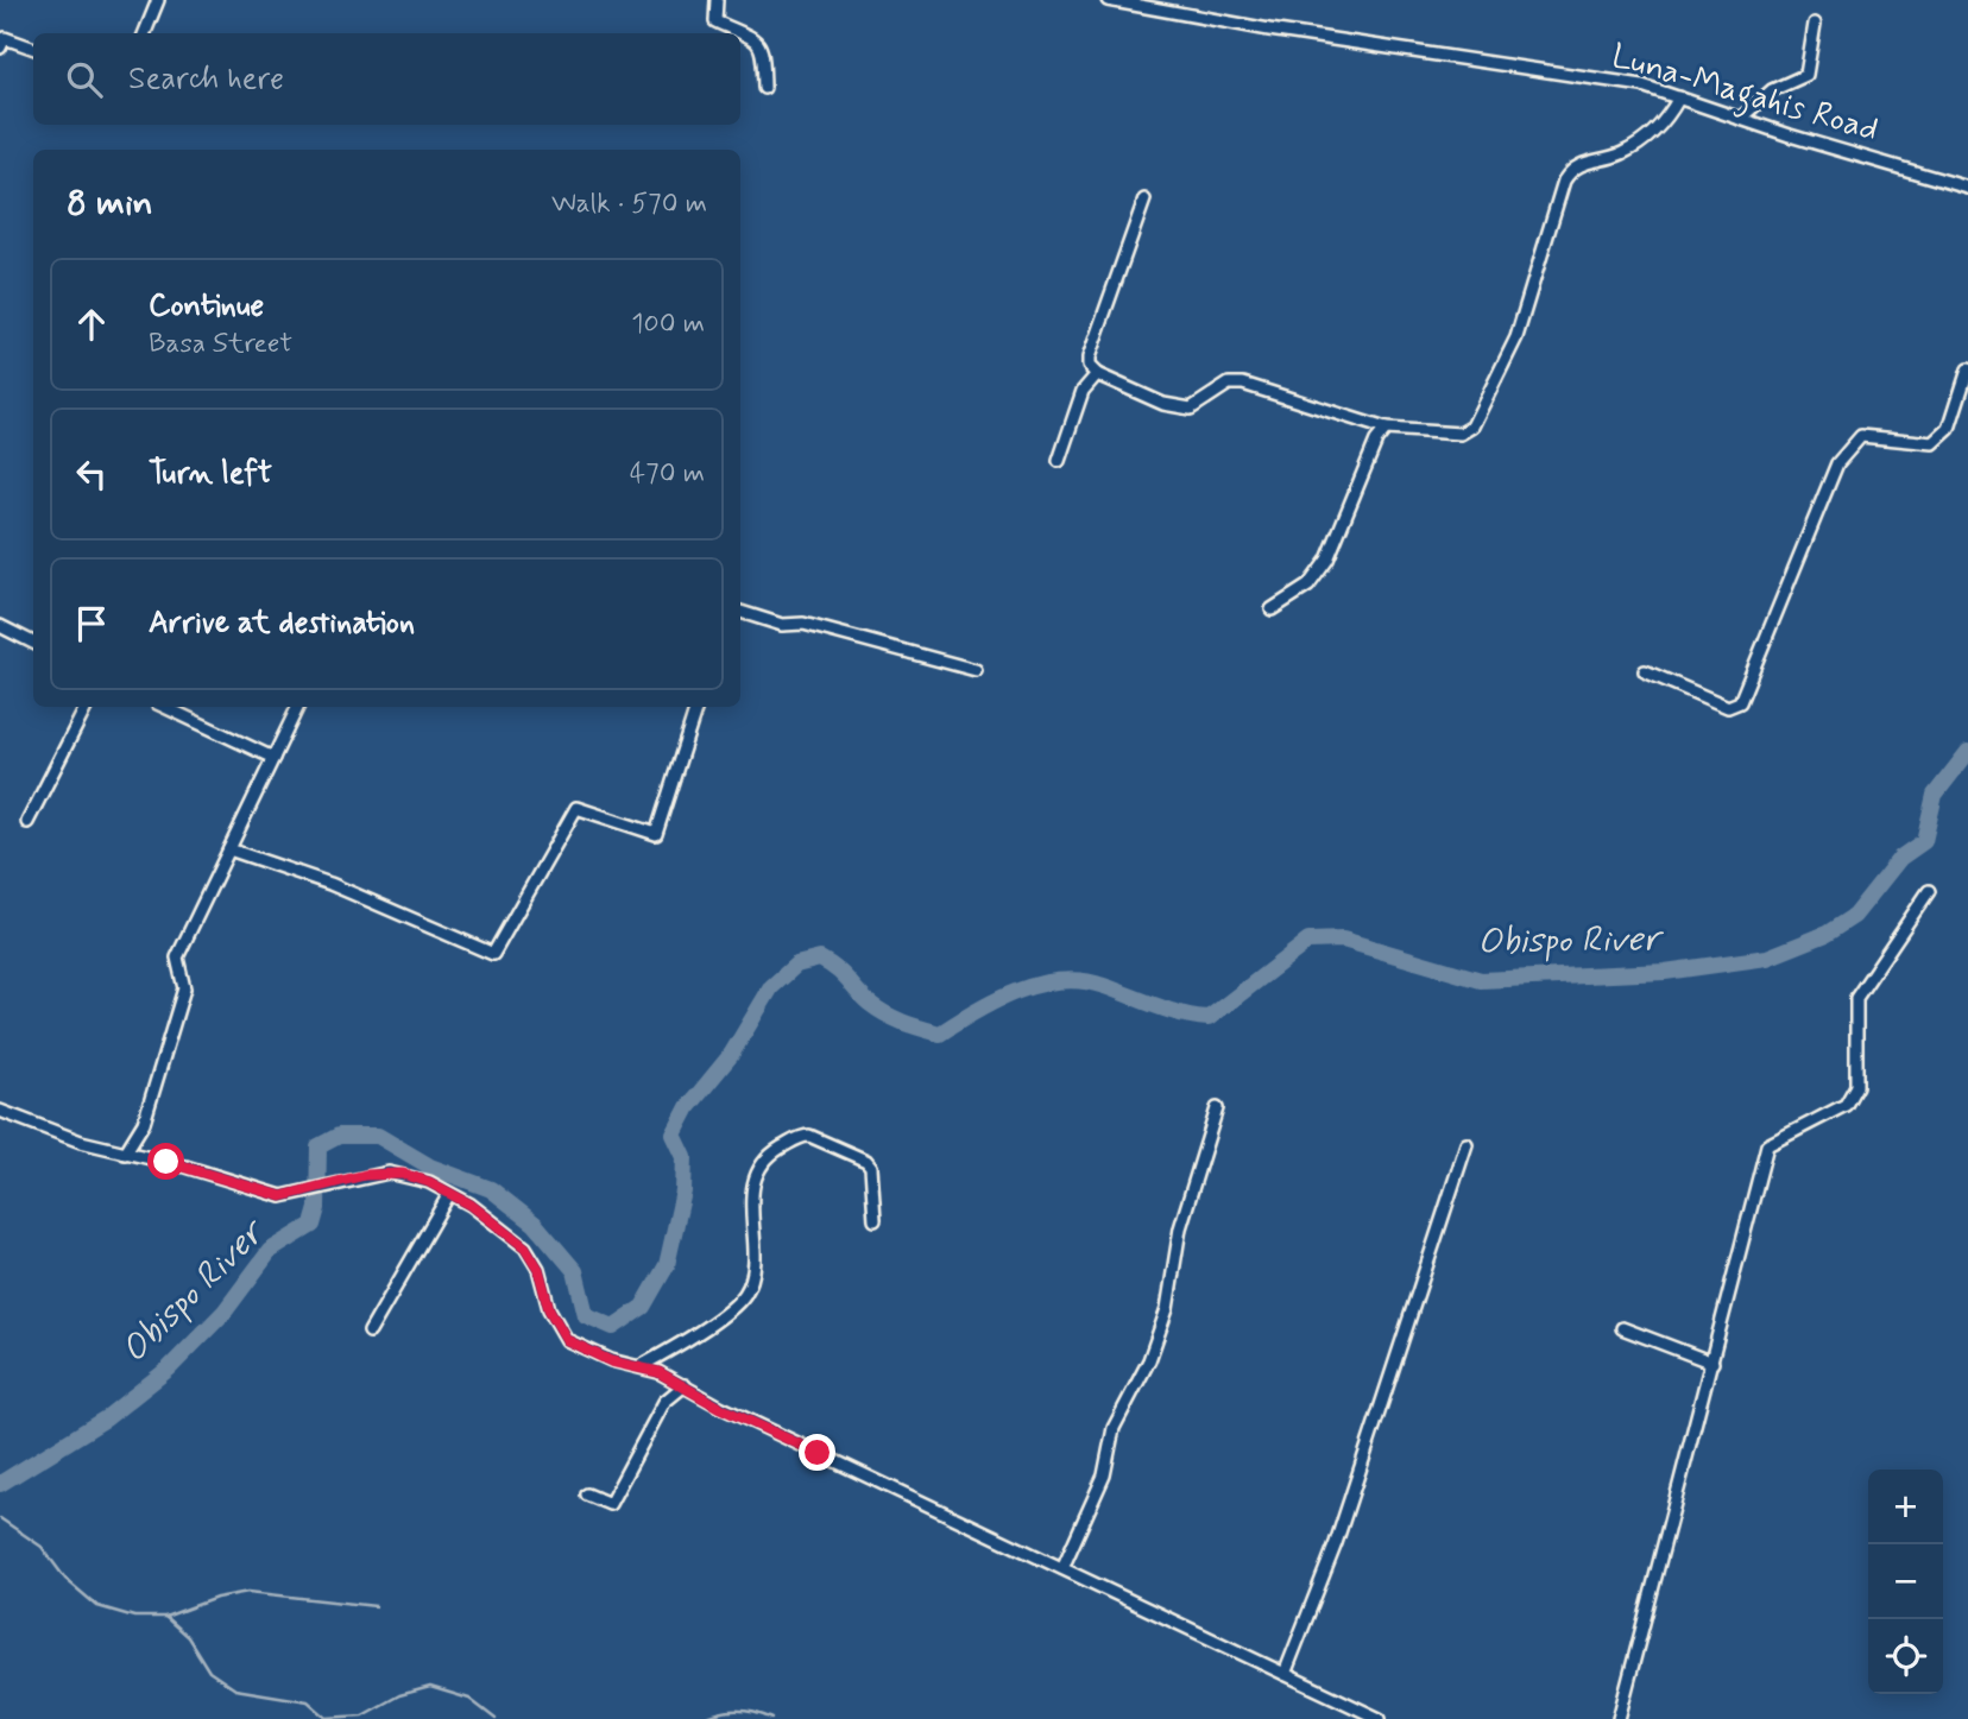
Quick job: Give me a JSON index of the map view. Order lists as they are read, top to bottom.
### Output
{
  "streets": {
    "street": ["Luna-Magahis Road"]
  },
  "water": ["Obispo River"],
  "page": {
    "search": "Search here",
    "heading": ["8 min", "Walk · 570 m"],
    "list": [
      ["Continue", "Basa Street", "100 m"],
      ["Turn left", "470 m"],
      "Arrive at destination"
    ],
    "map_buttons": ["+", "−"]
  }
}
